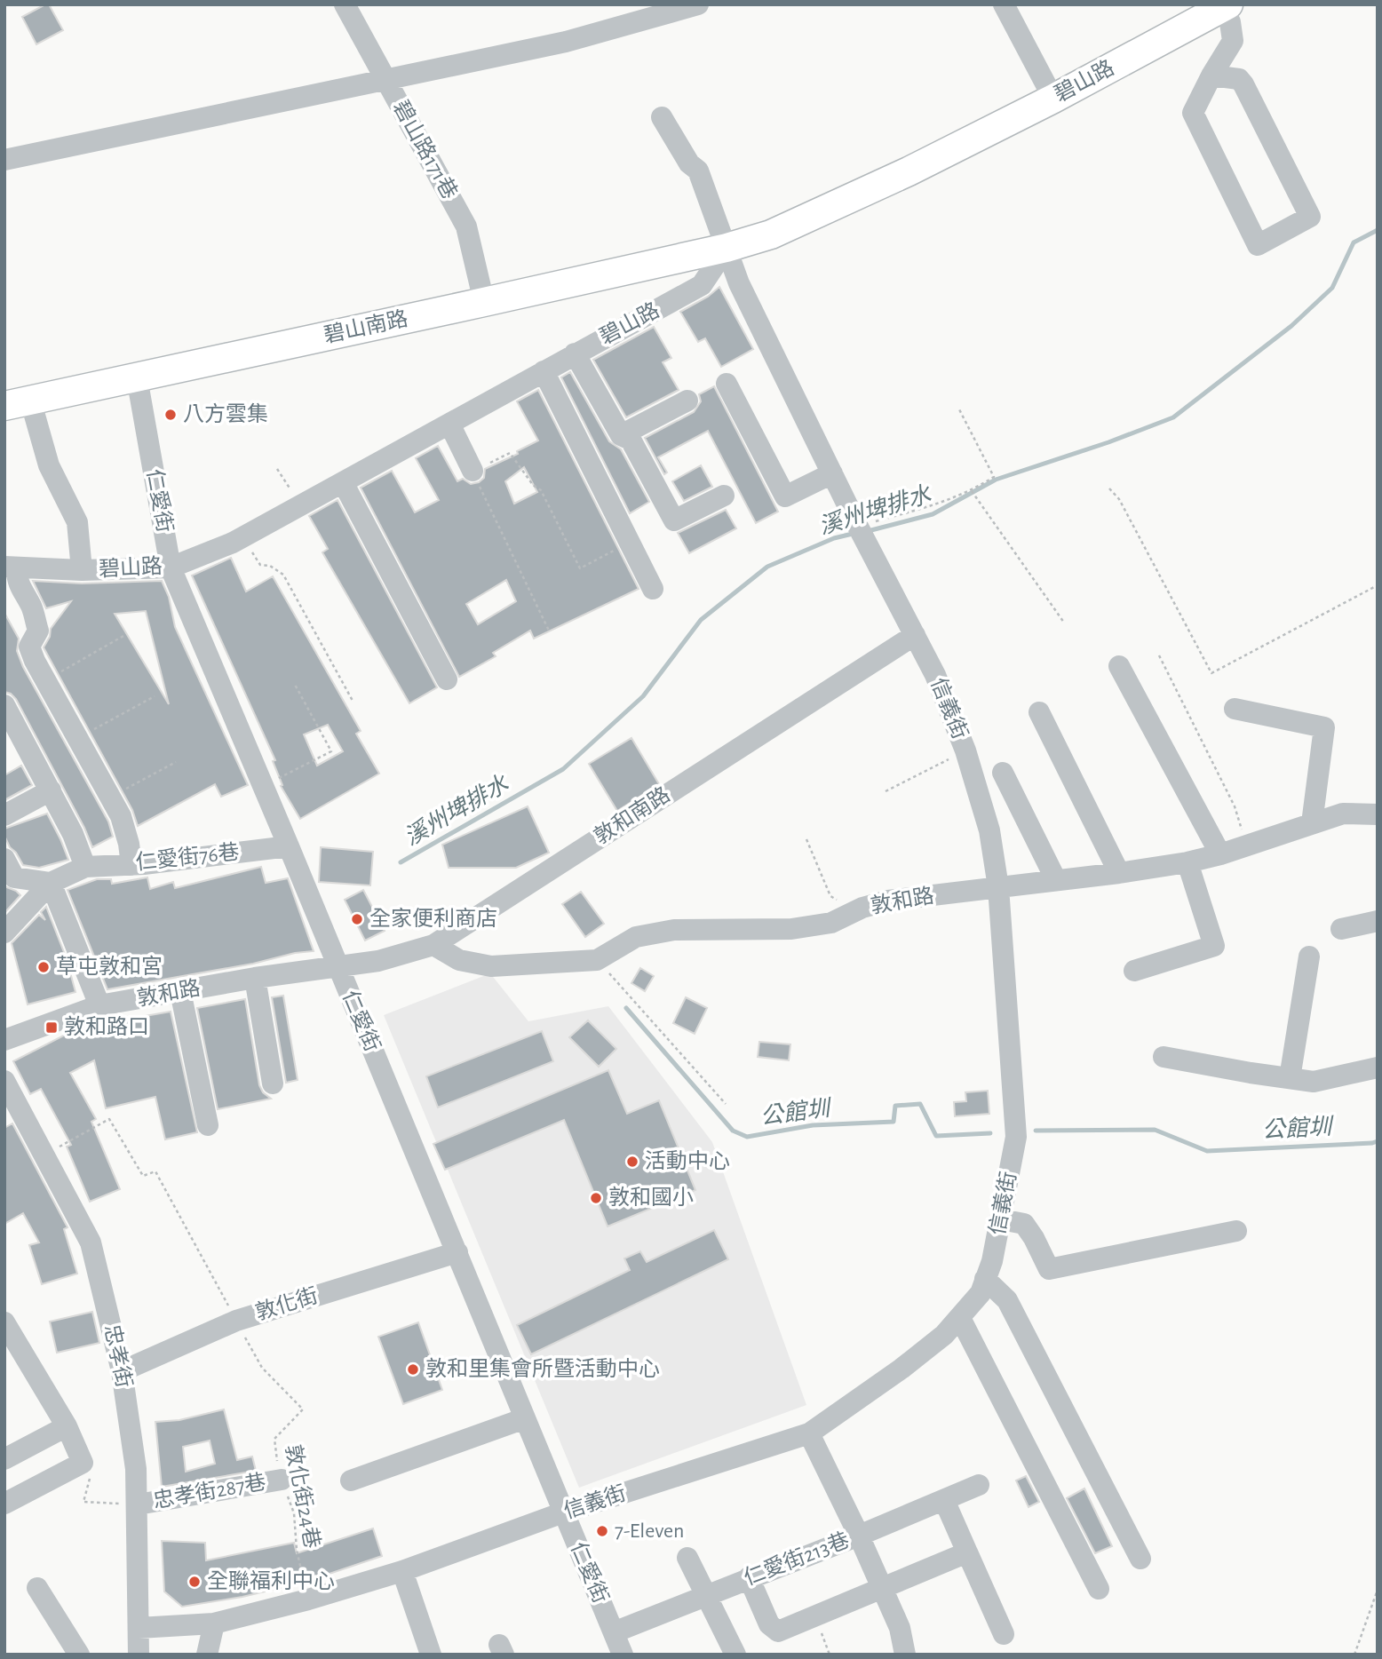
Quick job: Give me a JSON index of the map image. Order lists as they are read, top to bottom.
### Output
{
  "streets": {
    "main road": ["碧山路", "碧山南路"],
    "street": [
      "碧山路171巷",
      "仁愛街",
      "信義街",
      "敦和南路",
      "仁愛街76巷",
      "敦和路",
      "敦化街",
      "忠孝街",
      "忠孝街287巷",
      "仁愛街213巷"
    ],
    "path": ["敦化街24巷"]
  },
  "crossings": [
    ["碧山路", "碧山南路"],
    ["碧山路", "仁愛街"],
    ["碧山路", "信義街"],
    ["碧山路171巷", "碧山南路"],
    ["碧山南路", "仁愛街"],
    ["碧山南路", "信義街"],
    ["仁愛街", "信義街"],
    ["仁愛街", "敦和南路"],
    ["仁愛街", "仁愛街76巷"],
    ["仁愛街", "敦和路"],
    ["仁愛街", "敦化街"],
    ["仁愛街", "仁愛街213巷"],
    ["信義街", "敦和南路"],
    ["信義街", "敦和路"],
    ["信義街", "忠孝街"],
    ["信義街", "敦化街24巷"],
    ["敦和南路", "敦和路"],
    ["敦化街", "忠孝街"],
    ["敦化街", "敦化街24巷"],
    ["忠孝街", "忠孝街287巷"],
    ["忠孝街", "敦化街24巷"],
    ["忠孝街287巷", "敦化街24巷"]
  ],
  "water": ["溪州埤排水", "公館圳"],
  "places": {
    "other": [
      "八方雲集",
      "全家便利商店",
      "草屯敦和宮",
      "活動中心",
      "敦和國小",
      "敦和里集會所暨活動中心",
      "7-Eleven",
      "全聯福利中心"
    ],
    "transit": ["敦和路口"]
  }
}
